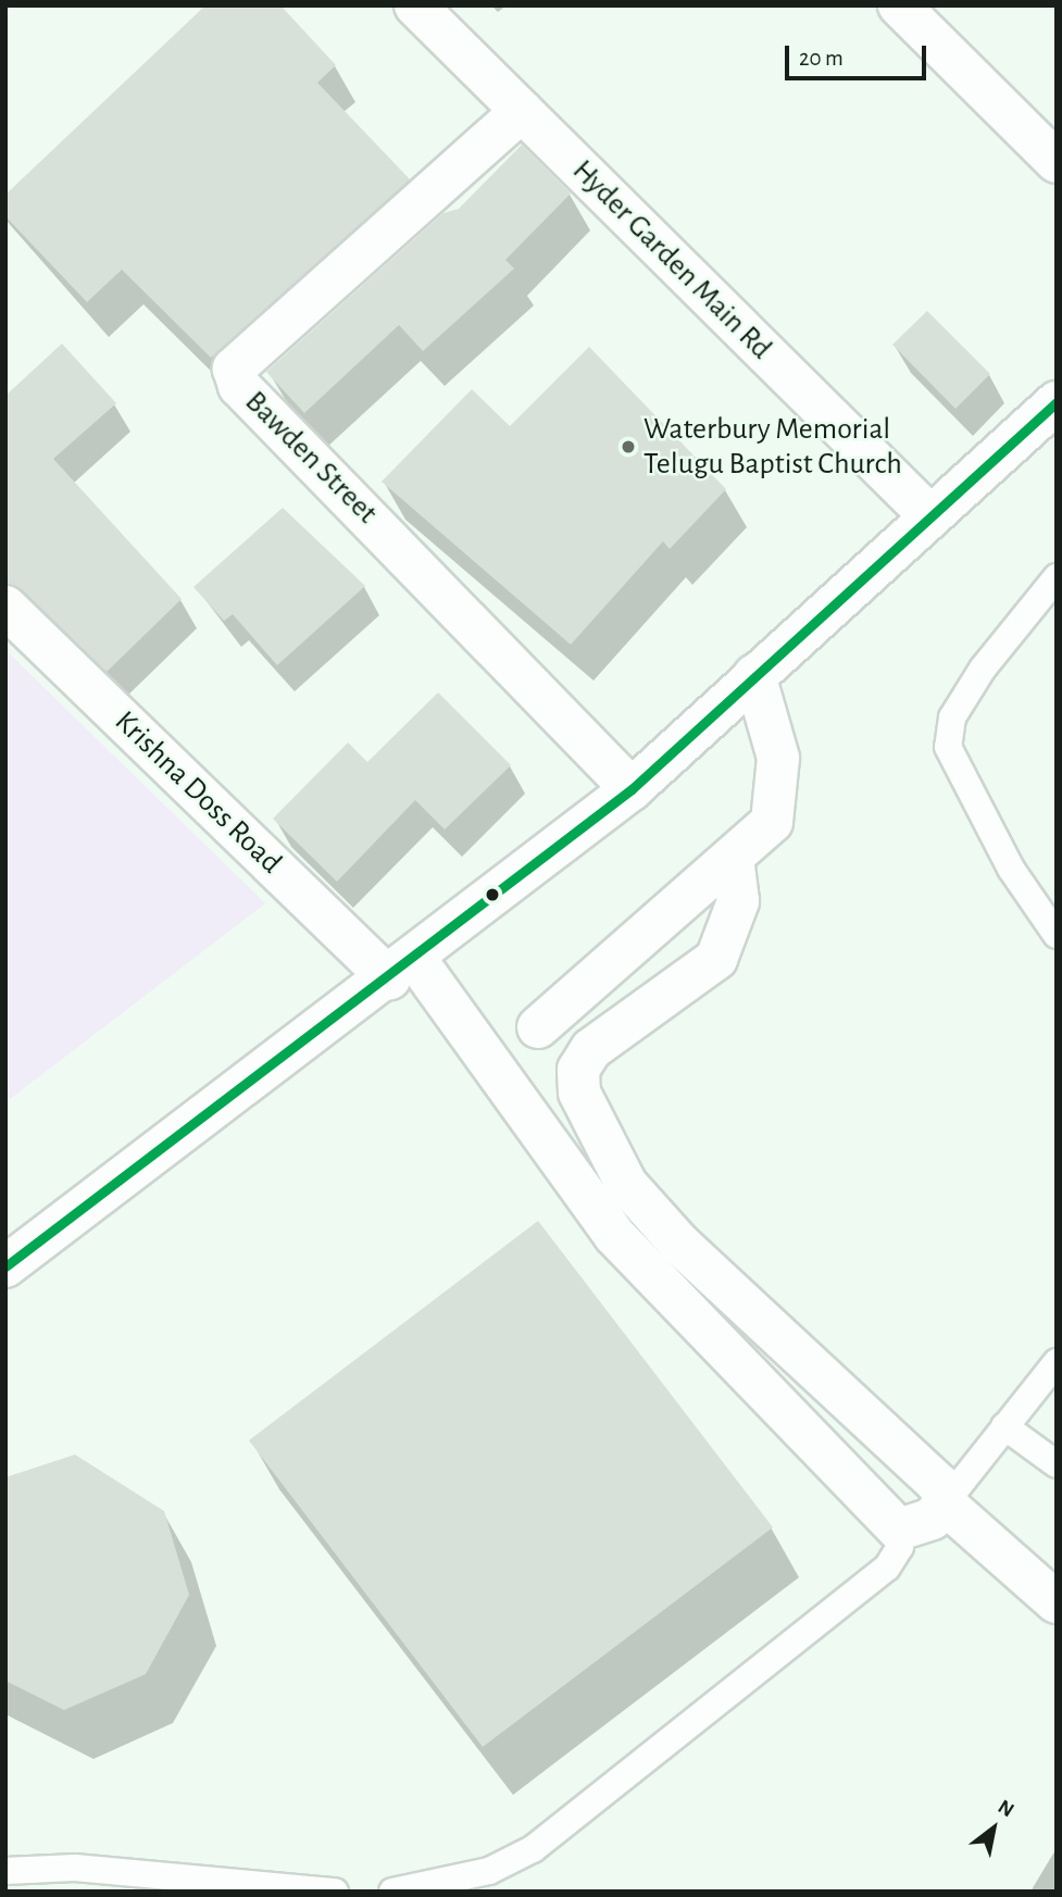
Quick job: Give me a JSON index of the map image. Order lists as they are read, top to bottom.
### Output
{
  "streets": {
    "street": ["Hyder Garden Main Rd", "Bawden Street", "Krishna Doss Road"]
  },
  "crossings": [
    ["Hyder Garden Main Rd", "Bawden Street"]
  ],
  "places": ["Waterbury Memorial Telugu Baptist Church"],
  "scale_bar": "20 m",
  "north": "top right"
}
